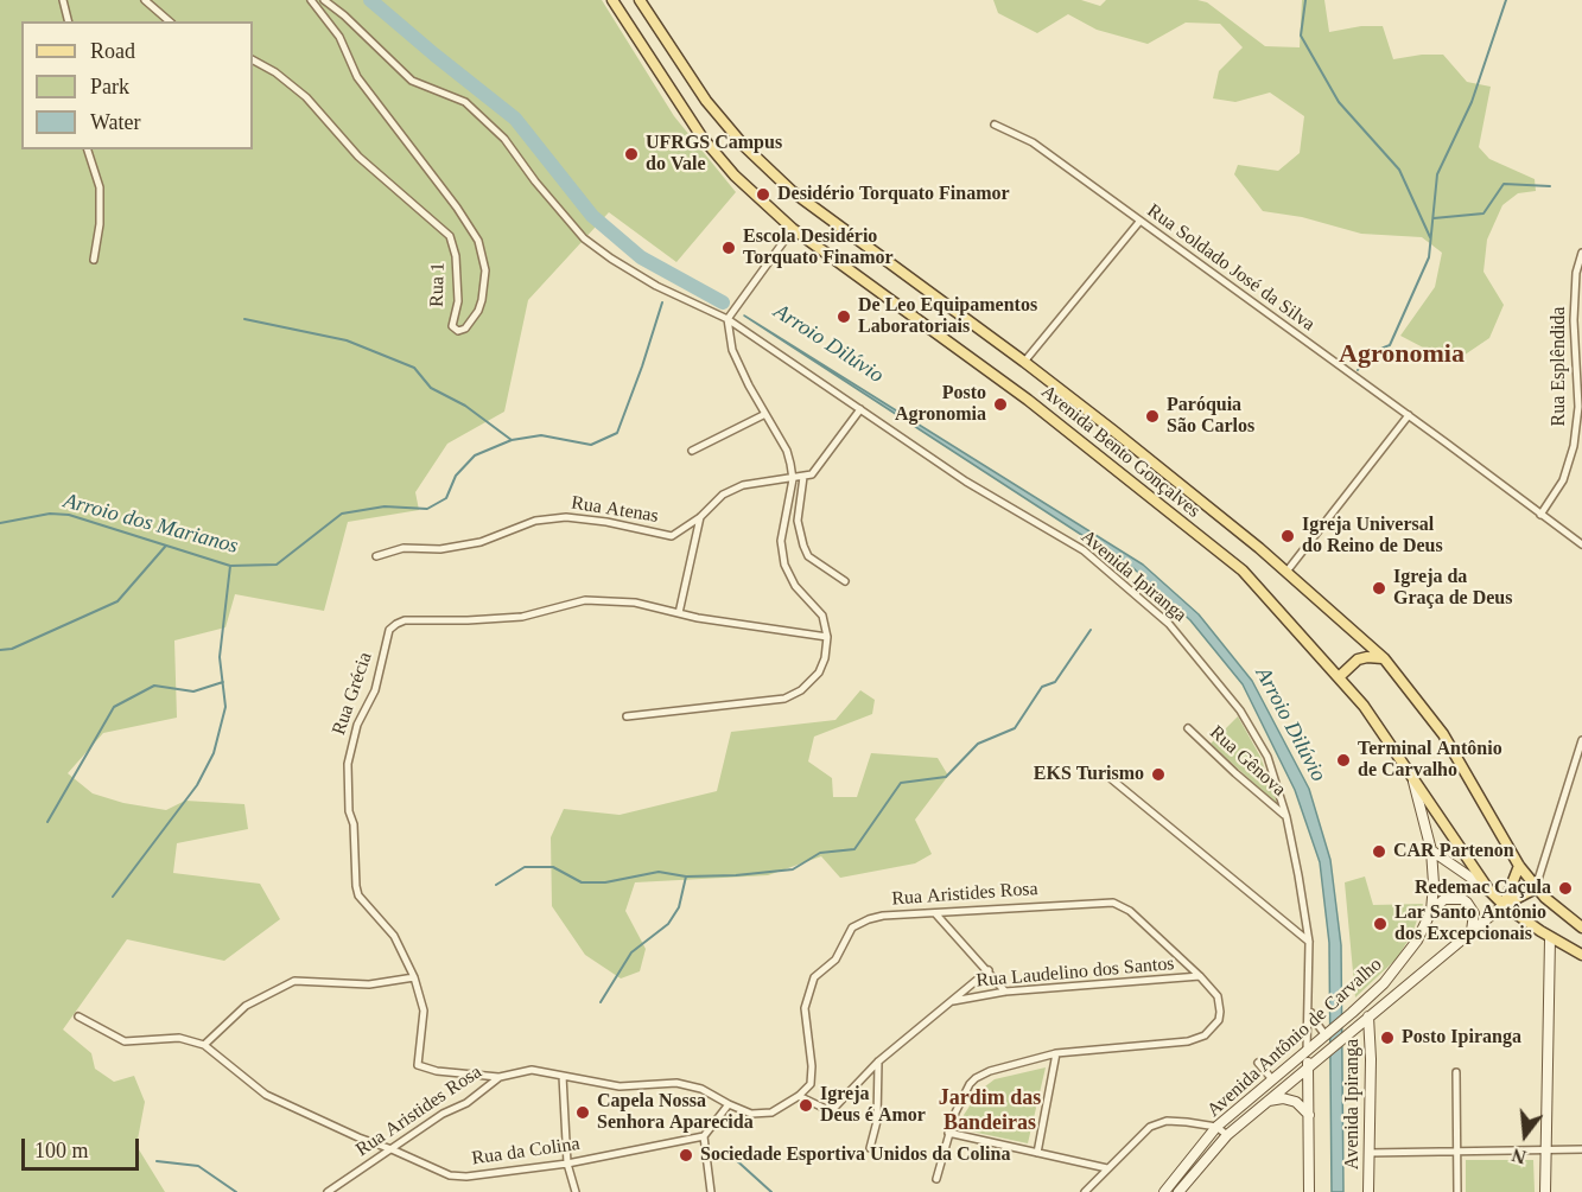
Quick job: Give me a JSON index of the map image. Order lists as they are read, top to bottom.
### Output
{
  "streets": {
    "main road": ["Avenida Bento Gonçalves", "Avenida Ipiranga", "Avenida Antônio de Carvalho"],
    "street": [
      "Rua Soldado José da Silva",
      "Rua 1",
      "Rua Esplêndida",
      "Rua Atenas",
      "Rua Grécia",
      "Rua Gênova",
      "Rua Aristides Rosa",
      "Rua Laudelino dos Santos",
      "Rua da Colina"
    ]
  },
  "crossings": [
    ["Rua Soldado José da Silva", "Rua Esplêndida"],
    ["Avenida Bento Gonçalves", "Avenida Antônio de Carvalho"],
    ["Avenida Ipiranga", "Rua Gênova"],
    ["Avenida Ipiranga", "Avenida Antônio de Carvalho"],
    ["Rua Grécia", "Rua Aristides Rosa"],
    ["Rua Aristides Rosa", "Rua Laudelino dos Santos"],
    ["Rua Aristides Rosa", "Rua da Colina"]
  ],
  "districts": ["Agronomia", "Jardim das Bandeiras"],
  "water": ["Arroio Dilúvio", "Arroio dos Marianos"],
  "places": [
    "UFRGS Campus do Vale",
    "Desidério Torquato Finamor",
    "Escola Desidério Torquato Finamor",
    "De Leo Equipamentos Laboratoriais",
    "Posto Agronomia",
    "Paróquia São Carlos",
    "Igreja Universal do Reino de Deus",
    "Igreja da Graça de Deus",
    "Terminal Antônio de Carvalho",
    "EKS Turismo",
    "CAR Partenon",
    "Redemac Caçula",
    "Lar Santo Antônio dos Excepcionais",
    "Posto Ipiranga",
    "Igreja Deus é Amor",
    "Capela Nossa Senhora Aparecida",
    "Sociedade Esportiva Unidos da Colina"
  ],
  "legend": ["Road", "Park", "Water"],
  "scale_bar": "100 m",
  "north": "bottom"
}
